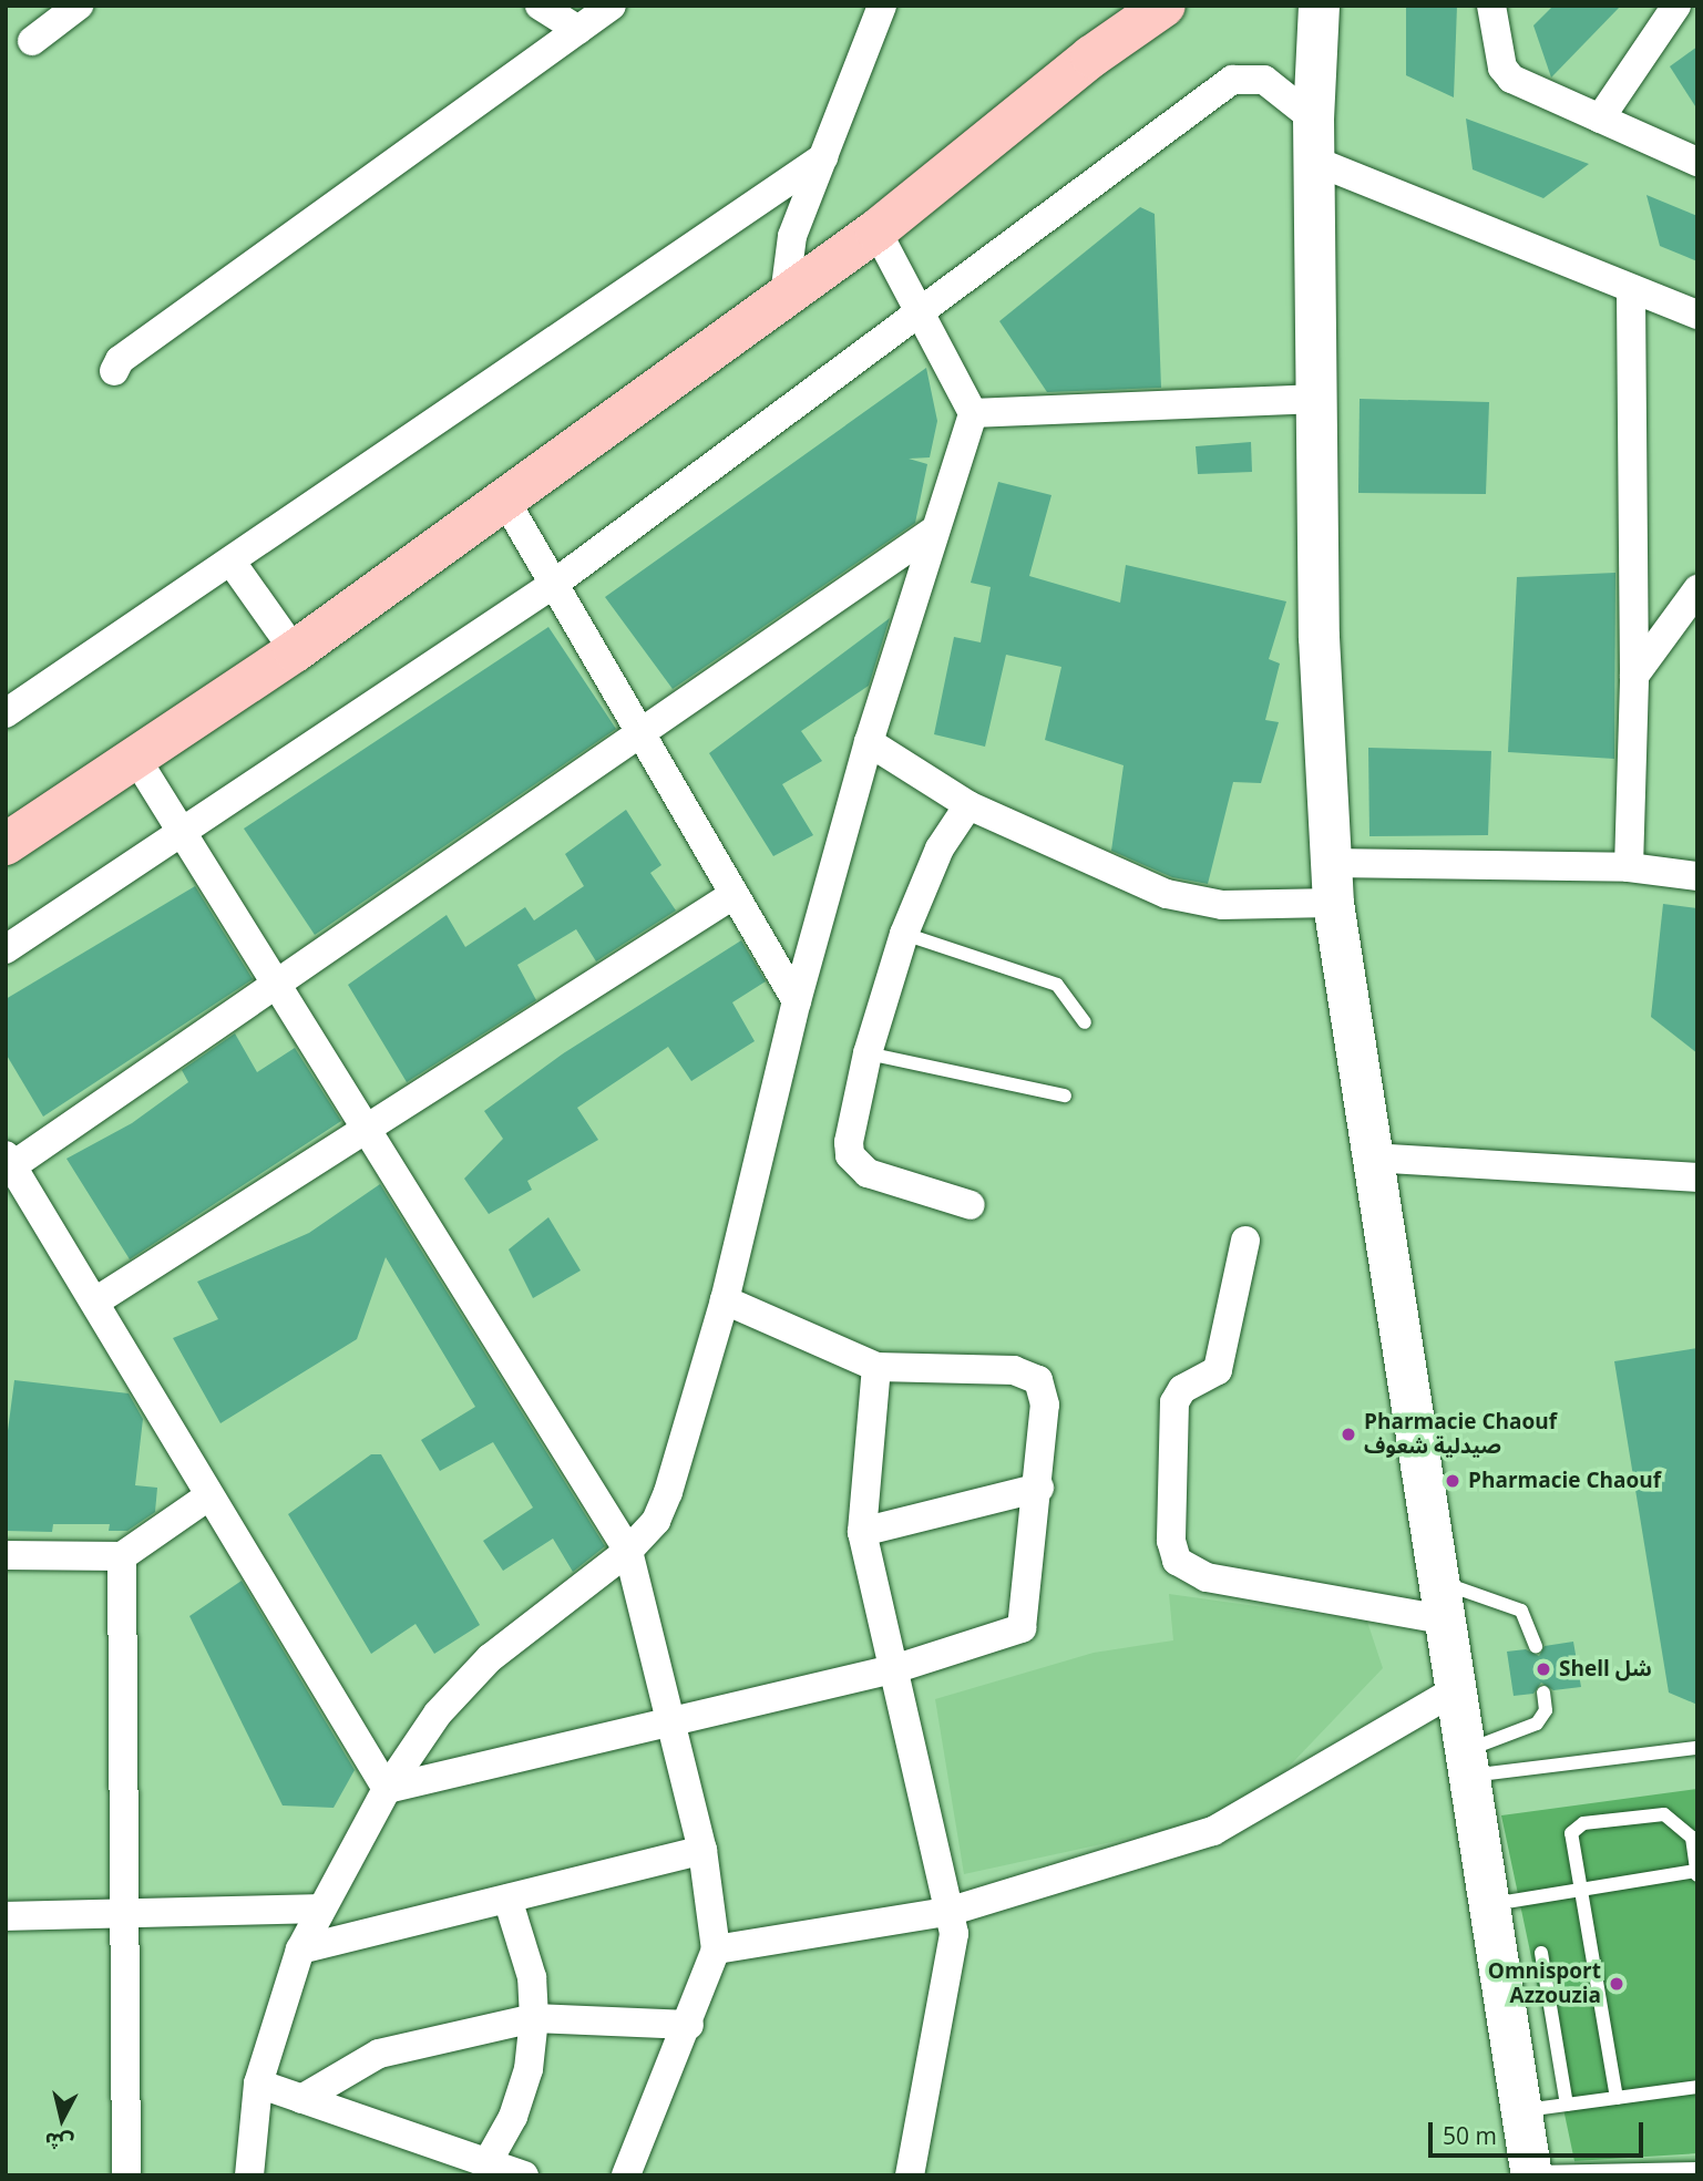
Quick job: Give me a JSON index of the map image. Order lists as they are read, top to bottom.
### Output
{
  "places": [
    "Pharmacie Chaouf صيدلية شعوف",
    "Pharmacie Chaouf",
    "Shell شل",
    "Omnisport Azzouzia"
  ],
  "scale_bar": "50 m",
  "north": "bottom"
}
